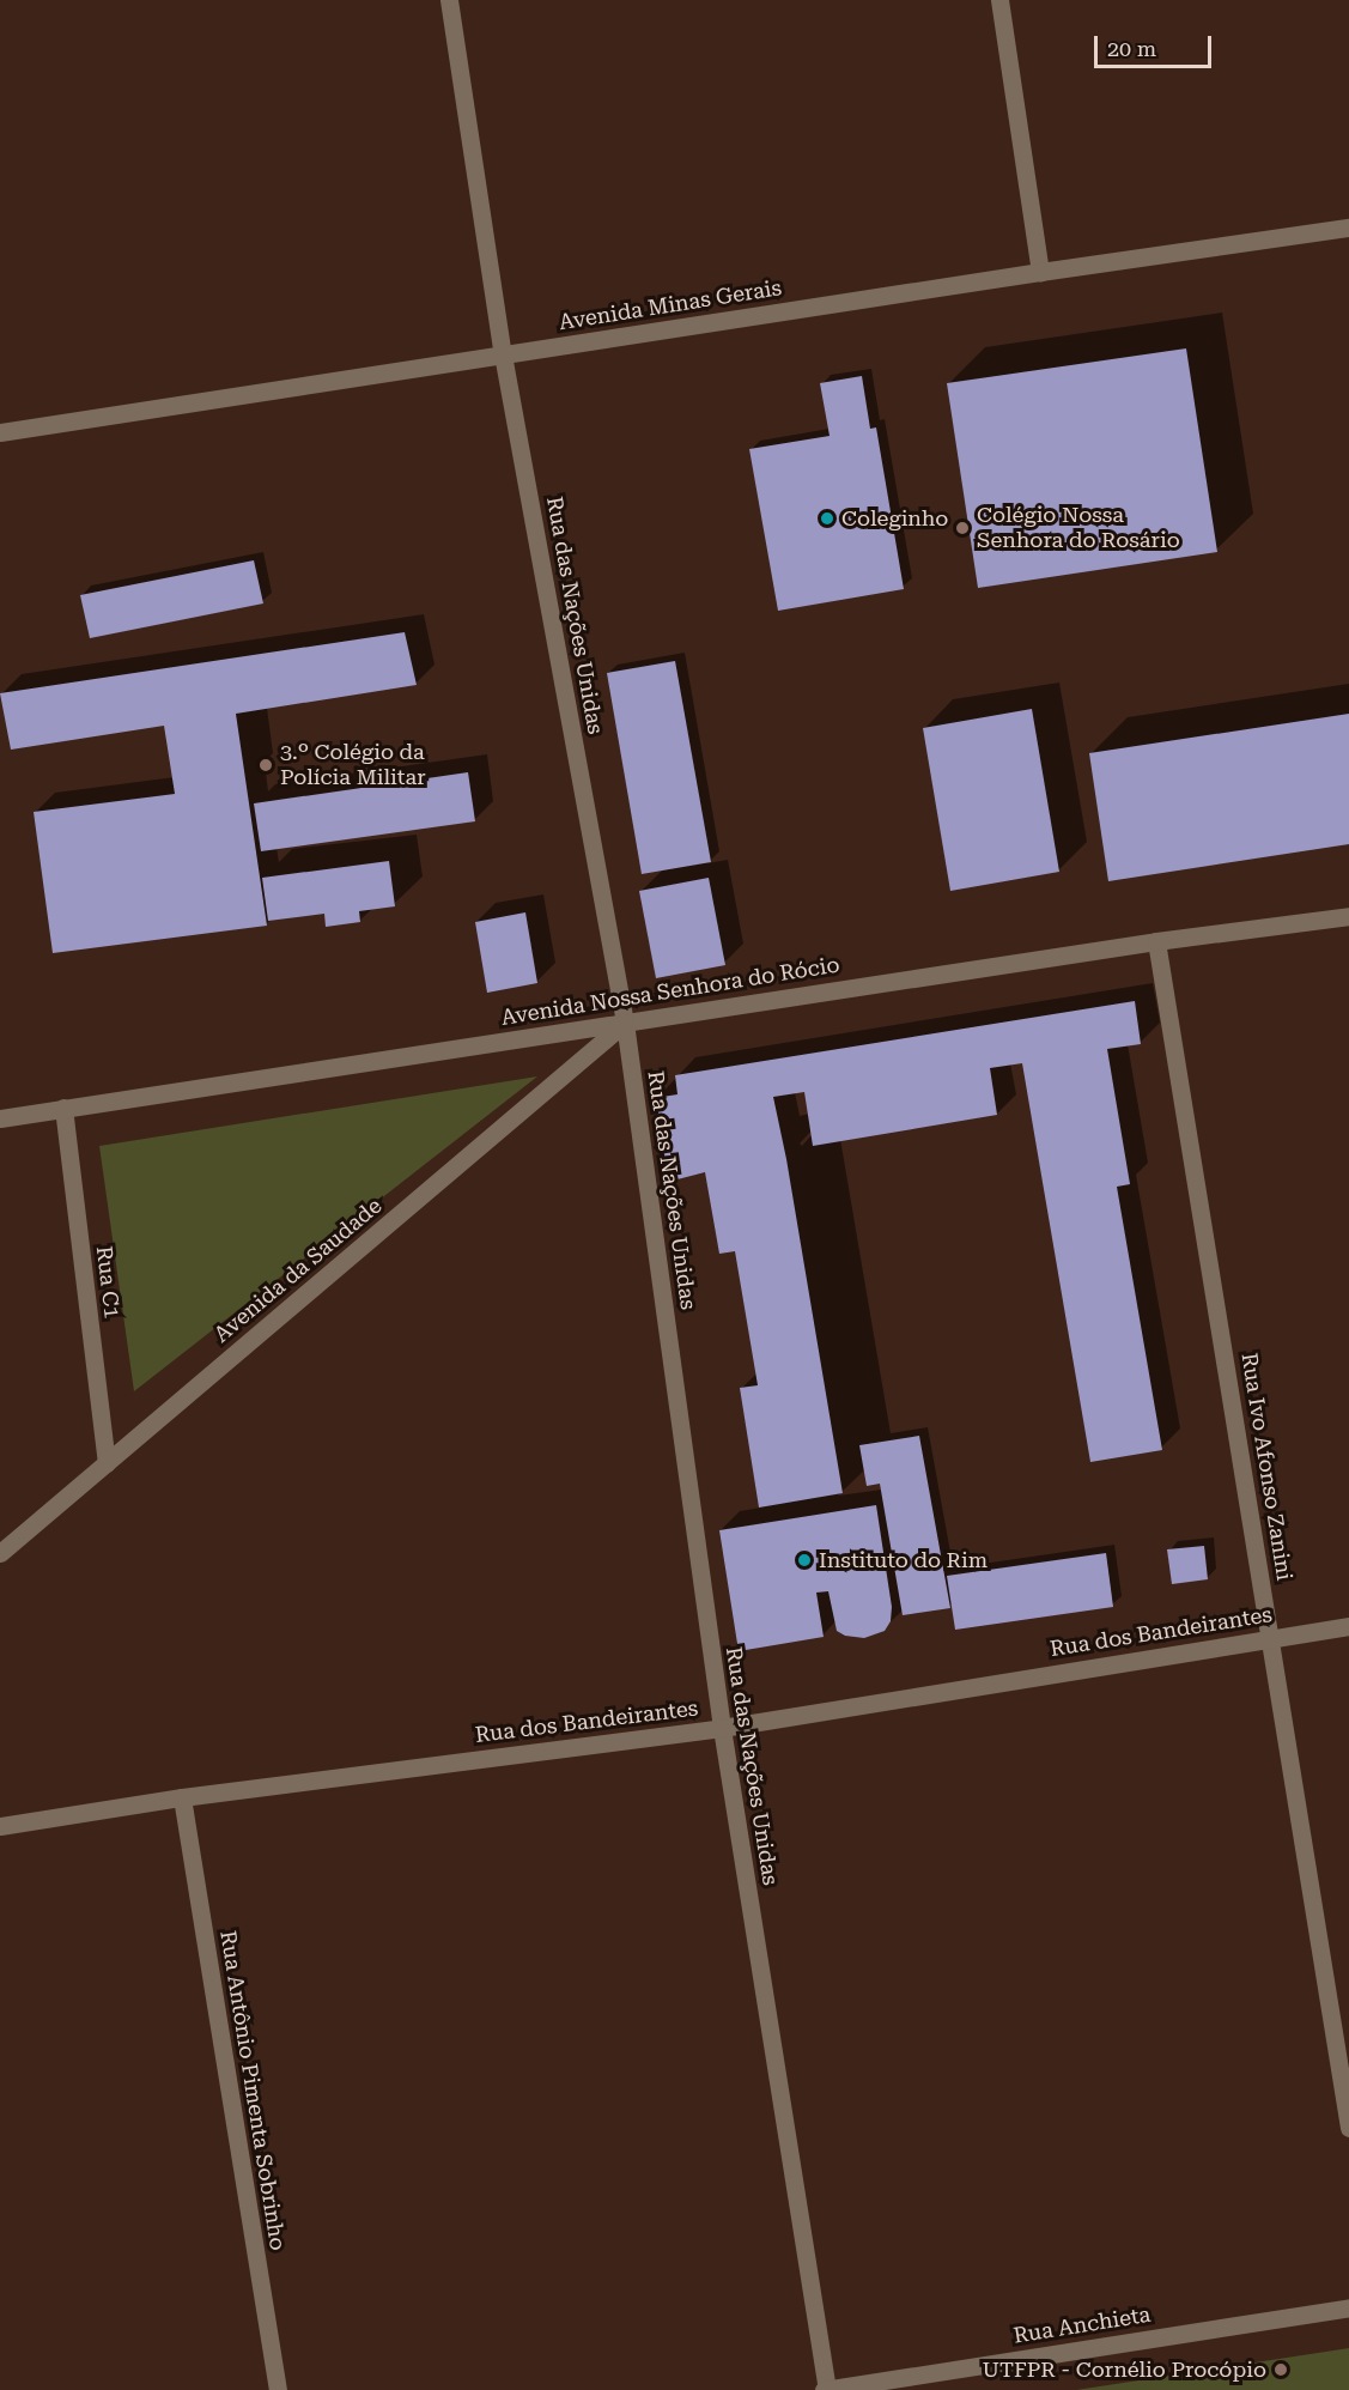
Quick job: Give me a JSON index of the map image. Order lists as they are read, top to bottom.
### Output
{
  "streets": {
    "street": [
      "Avenida Minas Gerais",
      "Rua das Nações Unidas",
      "Avenida Nossa Senhora do Rócio",
      "Avenida da Saudade",
      "Rua C1",
      "Rua Ivo Afonso Zanini",
      "Rua dos Bandeirantes",
      "Rua Antônio Pimenta Sobrinho",
      "Rua Anchieta"
    ]
  },
  "crossings": [
    ["Avenida Minas Gerais", "Rua das Nações Unidas"],
    ["Rua das Nações Unidas", "Avenida Nossa Senhora do Rócio"],
    ["Rua das Nações Unidas", "Avenida da Saudade"],
    ["Rua das Nações Unidas", "Rua dos Bandeirantes"],
    ["Rua das Nações Unidas", "Rua Anchieta"],
    ["Avenida Nossa Senhora do Rócio", "Avenida da Saudade"],
    ["Avenida Nossa Senhora do Rócio", "Rua C1"],
    ["Avenida Nossa Senhora do Rócio", "Rua Ivo Afonso Zanini"],
    ["Avenida da Saudade", "Rua C1"],
    ["Rua Ivo Afonso Zanini", "Rua dos Bandeirantes"],
    ["Rua dos Bandeirantes", "Rua Antônio Pimenta Sobrinho"]
  ],
  "places": [
    "Coleginho",
    "Colégio Nossa Senhora do Rosário",
    "3.º Colégio da Polícia Militar",
    "Instituto do Rim",
    "UTFPR - Cornélio Procópio"
  ],
  "scale_bar": "20 m"
}
